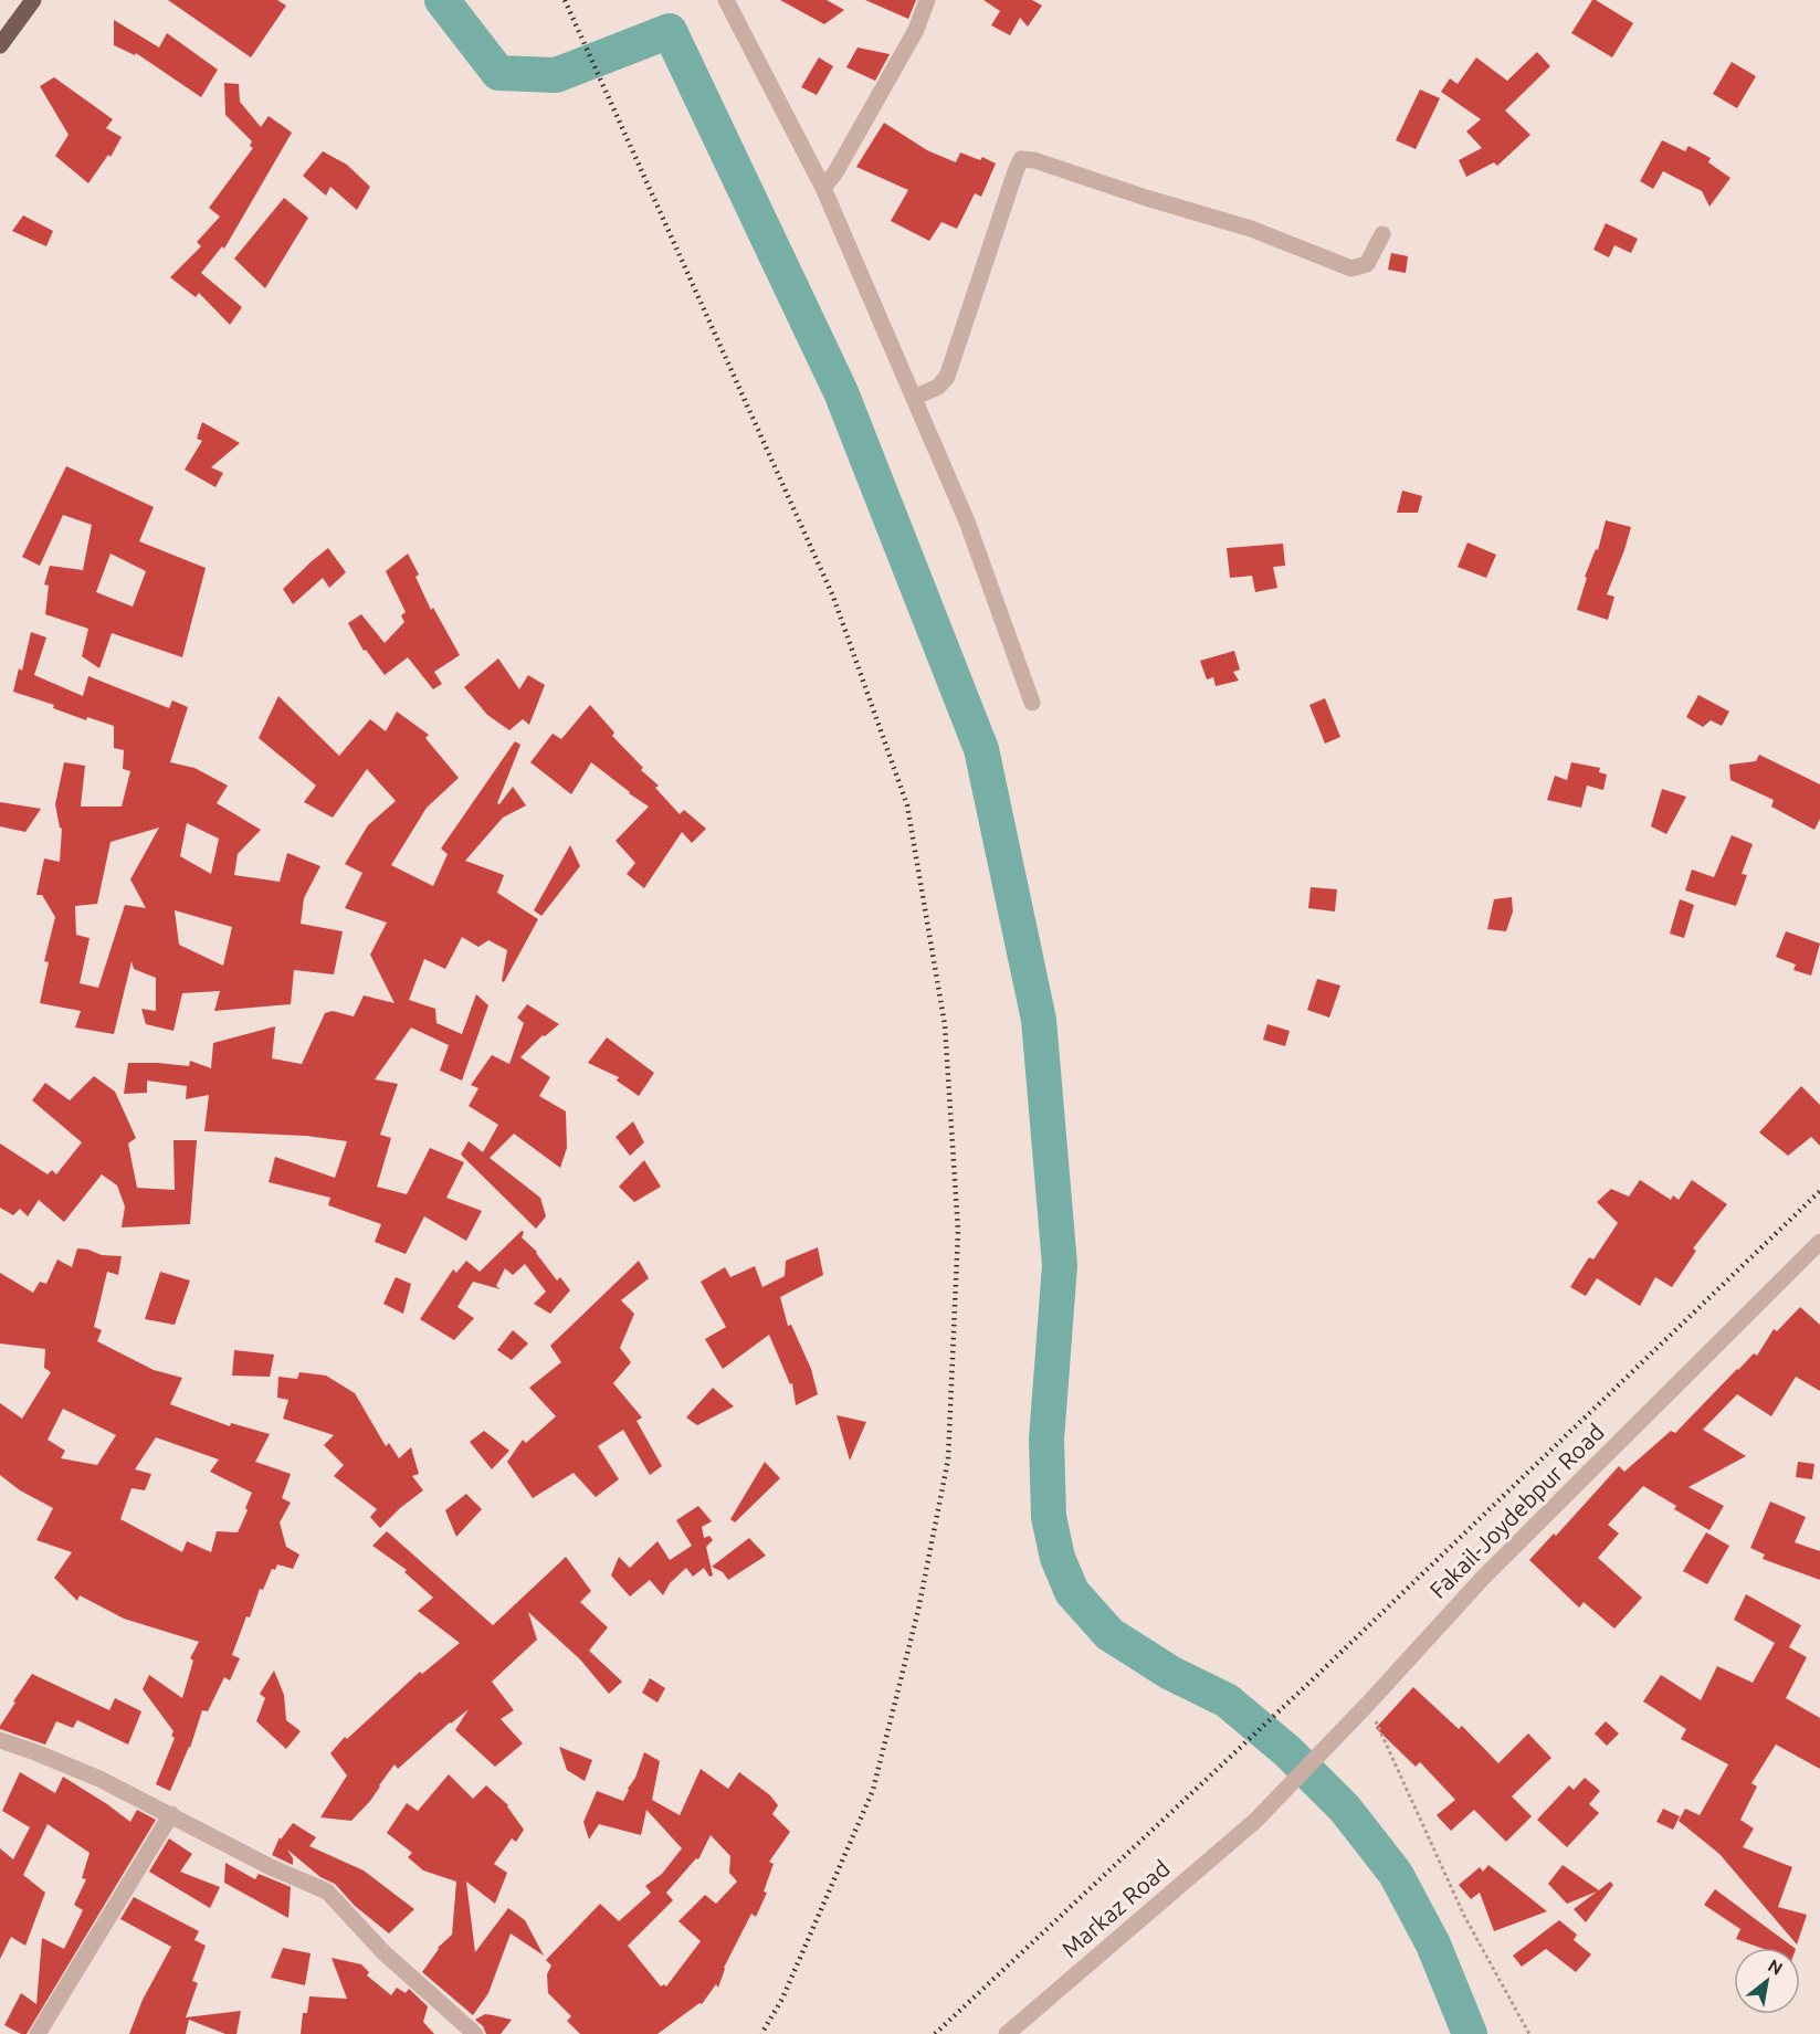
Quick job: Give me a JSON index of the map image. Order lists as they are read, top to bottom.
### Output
{
  "streets": {
    "street": ["Fakail-Joydebpur Road", "Markaz Road"]
  },
  "crossings": [
    ["Fakail-Joydebpur Road", "Markaz Road"]
  ],
  "north": "top right"
}
